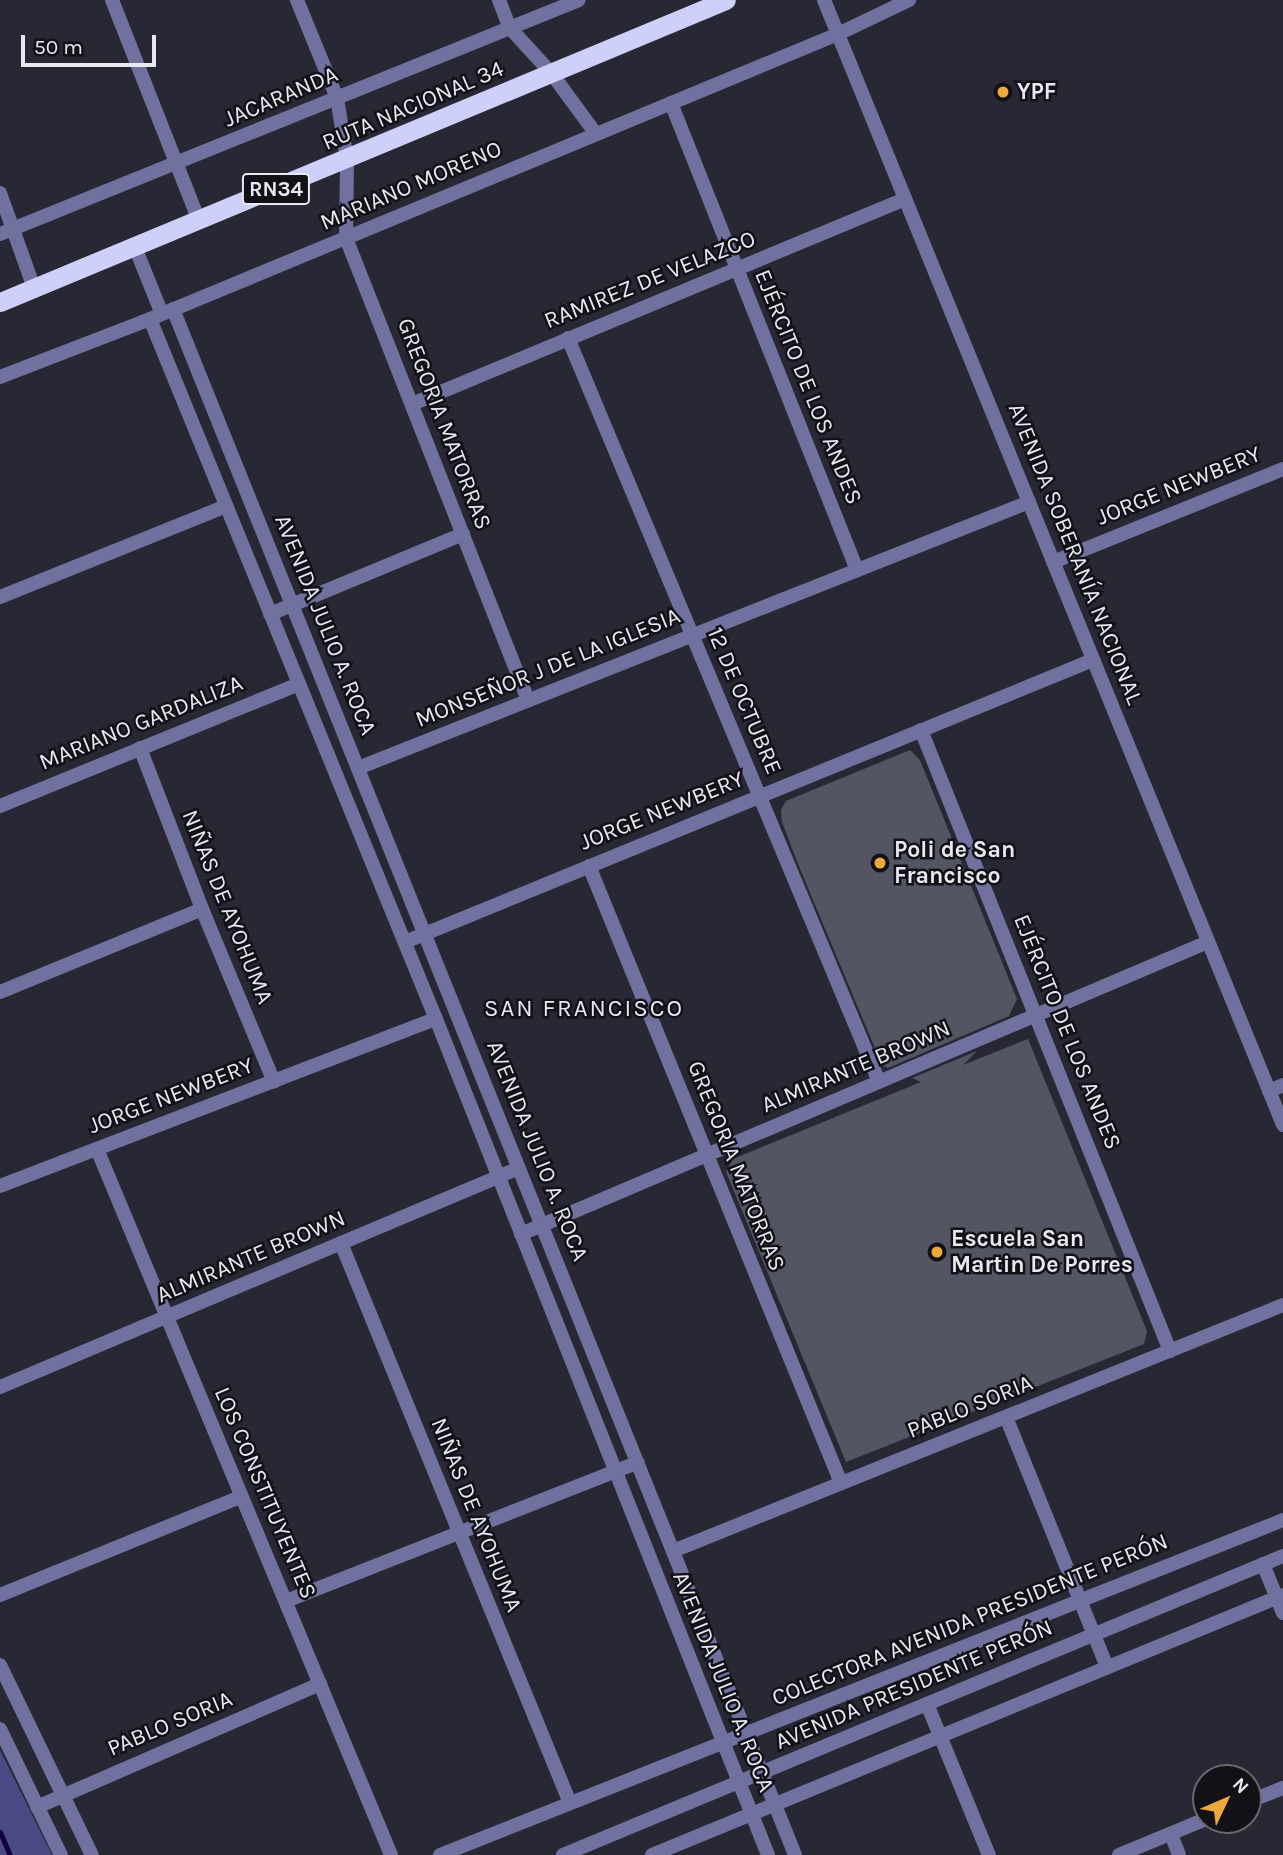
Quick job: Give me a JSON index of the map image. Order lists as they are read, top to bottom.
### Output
{
  "streets": {
    "highway": ["RUTA NACIONAL 34", "RN34"],
    "street": [
      "JACARANDA",
      "MARIANO MORENO",
      "RAMIREZ DE VELAZCO",
      "EJÉRCITO DE LOS ANDES",
      "GREGORIA MATORRAS",
      "JORGE NEWBERY",
      "AVENIDA SOBERANÍA NACIONAL",
      "AVENIDA JULIO A. ROCA",
      "MONSEÑOR J DE LA IGLESIA",
      "12 DE OCTUBRE",
      "MARIANO GARDALIZA",
      "NIÑAS DE AYOHUMA",
      "ALMIRANTE BROWN",
      "PABLO SORIA",
      "LOS CONSTITUYENTES",
      "COLECTORA AVENIDA PRESIDENTE PERÓN",
      "AVENIDA PRESIDENTE PERÓN"
    ]
  },
  "crossings": [
    ["JACARANDA", "GREGORIA MATORRAS"],
    ["RUTA NACIONAL 34", "GREGORIA MATORRAS"],
    ["MARIANO MORENO", "EJÉRCITO DE LOS ANDES"],
    ["MARIANO MORENO", "GREGORIA MATORRAS"],
    ["MARIANO MORENO", "AVENIDA SOBERANÍA NACIONAL"],
    ["MARIANO MORENO", "AVENIDA JULIO A. ROCA"],
    ["RAMIREZ DE VELAZCO", "EJÉRCITO DE LOS ANDES"],
    ["RAMIREZ DE VELAZCO", "GREGORIA MATORRAS"],
    ["RAMIREZ DE VELAZCO", "AVENIDA SOBERANÍA NACIONAL"],
    ["RAMIREZ DE VELAZCO", "12 DE OCTUBRE"],
    ["EJÉRCITO DE LOS ANDES", "JORGE NEWBERY"],
    ["EJÉRCITO DE LOS ANDES", "MONSEÑOR J DE LA IGLESIA"],
    ["EJÉRCITO DE LOS ANDES", "ALMIRANTE BROWN"],
    ["EJÉRCITO DE LOS ANDES", "PABLO SORIA"],
    ["GREGORIA MATORRAS", "JORGE NEWBERY"],
    ["GREGORIA MATORRAS", "MONSEÑOR J DE LA IGLESIA"],
    ["GREGORIA MATORRAS", "ALMIRANTE BROWN"],
    ["GREGORIA MATORRAS", "PABLO SORIA"],
    ["JORGE NEWBERY", "AVENIDA SOBERANÍA NACIONAL"],
    ["JORGE NEWBERY", "AVENIDA JULIO A. ROCA"],
    ["JORGE NEWBERY", "12 DE OCTUBRE"],
    ["JORGE NEWBERY", "NIÑAS DE AYOHUMA"],
    ["JORGE NEWBERY", "LOS CONSTITUYENTES"],
    ["AVENIDA SOBERANÍA NACIONAL", "MONSEÑOR J DE LA IGLESIA"],
    ["AVENIDA SOBERANÍA NACIONAL", "ALMIRANTE BROWN"],
    ["AVENIDA JULIO A. ROCA", "MONSEÑOR J DE LA IGLESIA"],
    ["AVENIDA JULIO A. ROCA", "MARIANO GARDALIZA"],
    ["AVENIDA JULIO A. ROCA", "ALMIRANTE BROWN"],
    ["AVENIDA JULIO A. ROCA", "PABLO SORIA"],
    ["AVENIDA JULIO A. ROCA", "COLECTORA AVENIDA PRESIDENTE PERÓN"],
    ["AVENIDA JULIO A. ROCA", "AVENIDA PRESIDENTE PERÓN"],
    ["MONSEÑOR J DE LA IGLESIA", "12 DE OCTUBRE"],
    ["12 DE OCTUBRE", "ALMIRANTE BROWN"],
    ["MARIANO GARDALIZA", "NIÑAS DE AYOHUMA"],
    ["NIÑAS DE AYOHUMA", "ALMIRANTE BROWN"],
    ["NIÑAS DE AYOHUMA", "COLECTORA AVENIDA PRESIDENTE PERÓN"],
    ["ALMIRANTE BROWN", "LOS CONSTITUYENTES"],
    ["PABLO SORIA", "LOS CONSTITUYENTES"]
  ],
  "districts": ["SAN FRANCISCO"],
  "places": ["YPF", "Poli de San Francisco", "Escuela San Martin De Porres"],
  "scale_bar": "50 m",
  "north": "top right"
}
